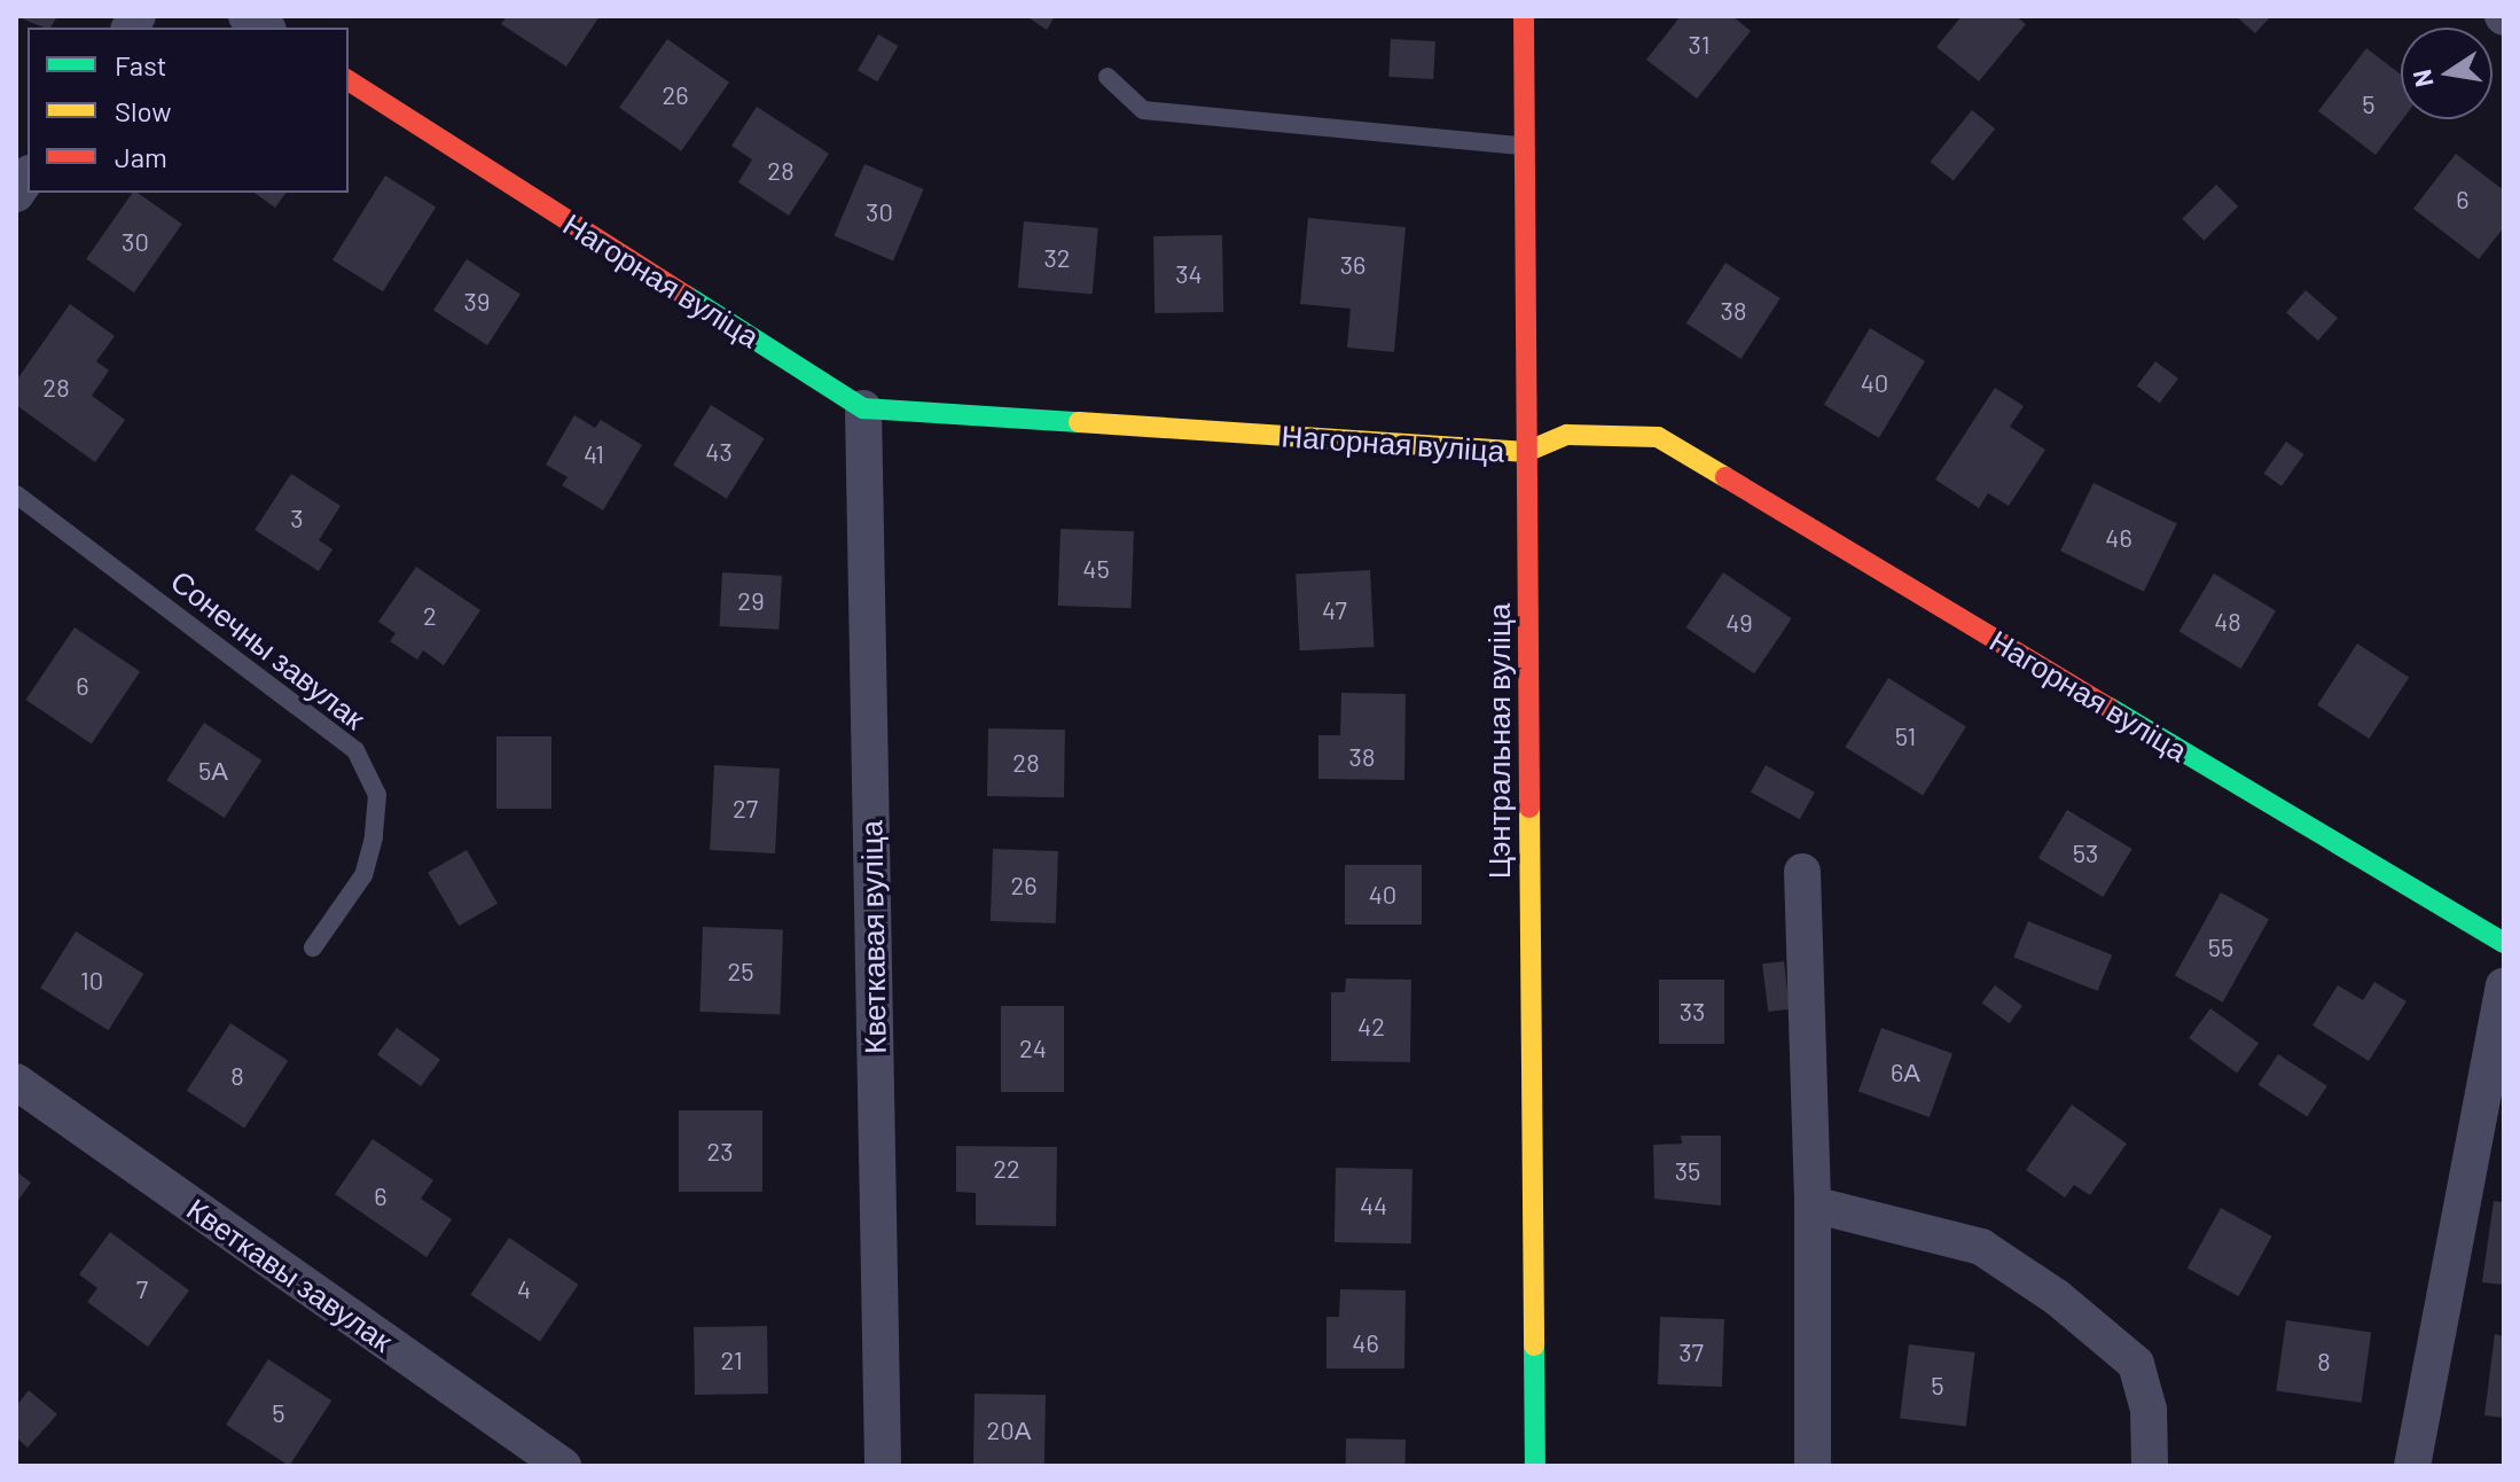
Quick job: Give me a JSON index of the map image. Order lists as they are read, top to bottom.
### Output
{
  "streets": {
    "street": [
      "Нагорная вуліца",
      "Цэнтральная вуліца",
      "Кветкавая вуліца",
      "Кветкавы завулак"
    ],
    "lane": ["Сонечны завулак"]
  },
  "crossings": [
    ["Нагорная вуліца", "Цэнтральная вуліца"],
    ["Нагорная вуліца", "Кветкавая вуліца"]
  ],
  "house_numbers": [
    "31",
    "26",
    "5",
    "28",
    "6",
    "30",
    "30",
    "32",
    "36",
    "34",
    "39",
    "38",
    "40",
    "28",
    "43",
    "41",
    "3",
    "46",
    "45",
    "29",
    "47",
    "2",
    "48",
    "49",
    "6",
    "51",
    "38",
    "28",
    "5А",
    "27",
    "53",
    "26",
    "40",
    "55",
    "25",
    "10",
    "33",
    "42",
    "24",
    "6А",
    "8",
    "23",
    "22",
    "35",
    "6",
    "44",
    "7",
    "4",
    "46",
    "37",
    "21",
    "8",
    "5",
    "5",
    "20А"
  ],
  "legend": ["Fast", "Slow", "Jam"],
  "north": "left"
}
